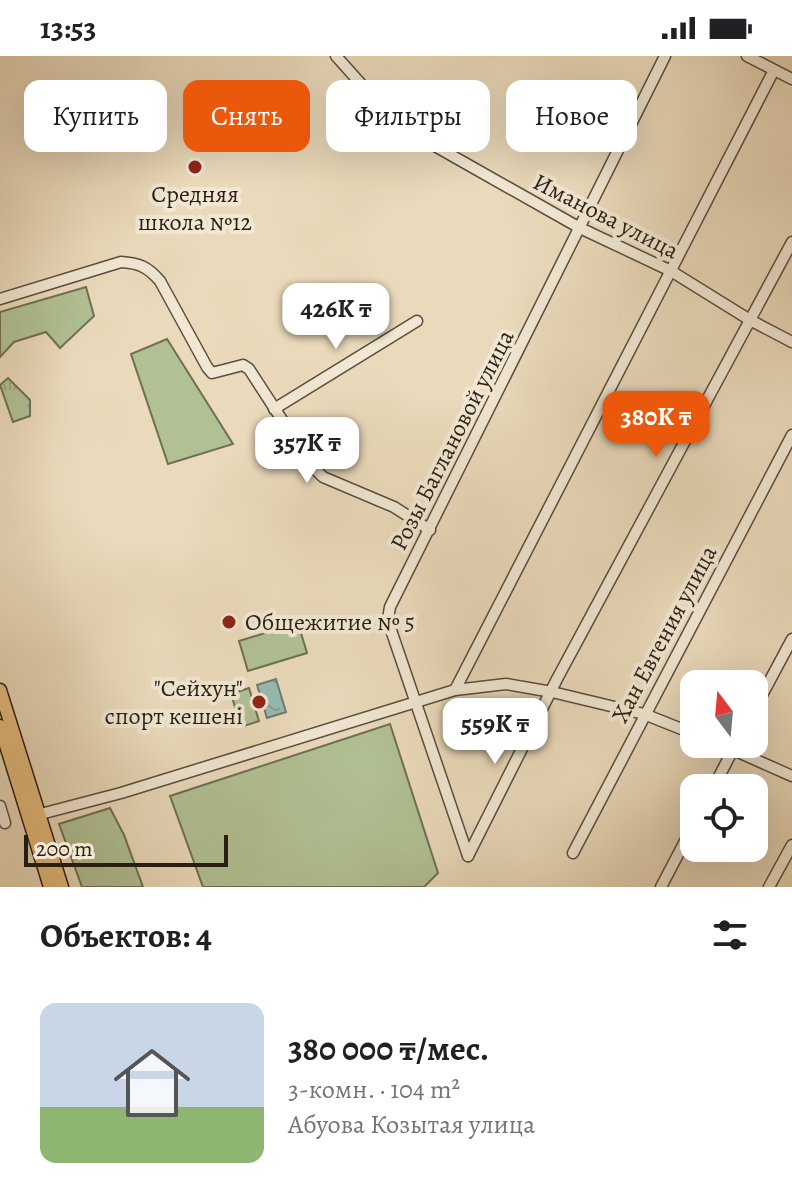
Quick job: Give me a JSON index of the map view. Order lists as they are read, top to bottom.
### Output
{
  "streets": {
    "street": ["Иманова улица", "Розы Баглановой улица", "Хан Евгения улица"]
  },
  "crossings": [
    ["Иманова улица", "Розы Баглановой улица"]
  ],
  "places": ["Средняя школа №12", "Общежитие № 5", "\"Сейхун\" спорт кешені"],
  "scale_bar": "200 m",
  "north": "top",
  "page": {
    "status": "13:53",
    "chip": [
      "Купить",
      "Снять",
      "Фильтры",
      "Новое"
    ],
    "price": [
      "426K ₸",
      "380K ₸",
      "357K ₸",
      "559K ₸"
    ],
    "scale": "200 m",
    "heading": "Объектов: 4",
    "list": [
      {
        "name": "380 000 ₸/мес.",
        "note": "3-комн. · 104 m² · Абуова Козытая улица"
      }
    ]
  }
}
